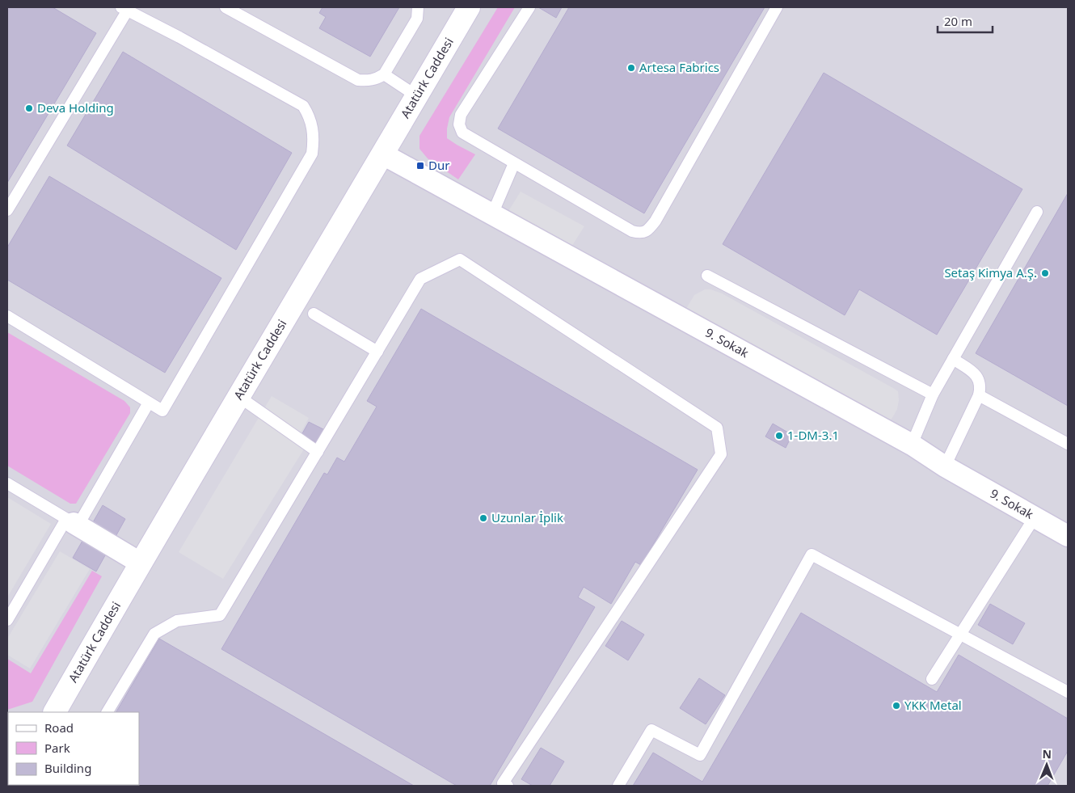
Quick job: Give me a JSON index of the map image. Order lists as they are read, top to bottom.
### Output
{
  "streets": {
    "street": ["Atatürk Caddesi", "9. Sokak"]
  },
  "crossings": [
    ["Atatürk Caddesi", "9. Sokak"]
  ],
  "places": {
    "other": [
      "Artesa Fabrics",
      "Deva Holding",
      "Setaş Kimya A.Ş.",
      "1-DM-3.1",
      "Uzunlar İplik",
      "YKK Metal"
    ],
    "transit": ["Dur"]
  },
  "legend": ["Road", "Park", "Building"],
  "scale_bar": "20 m",
  "north": "top"
}
